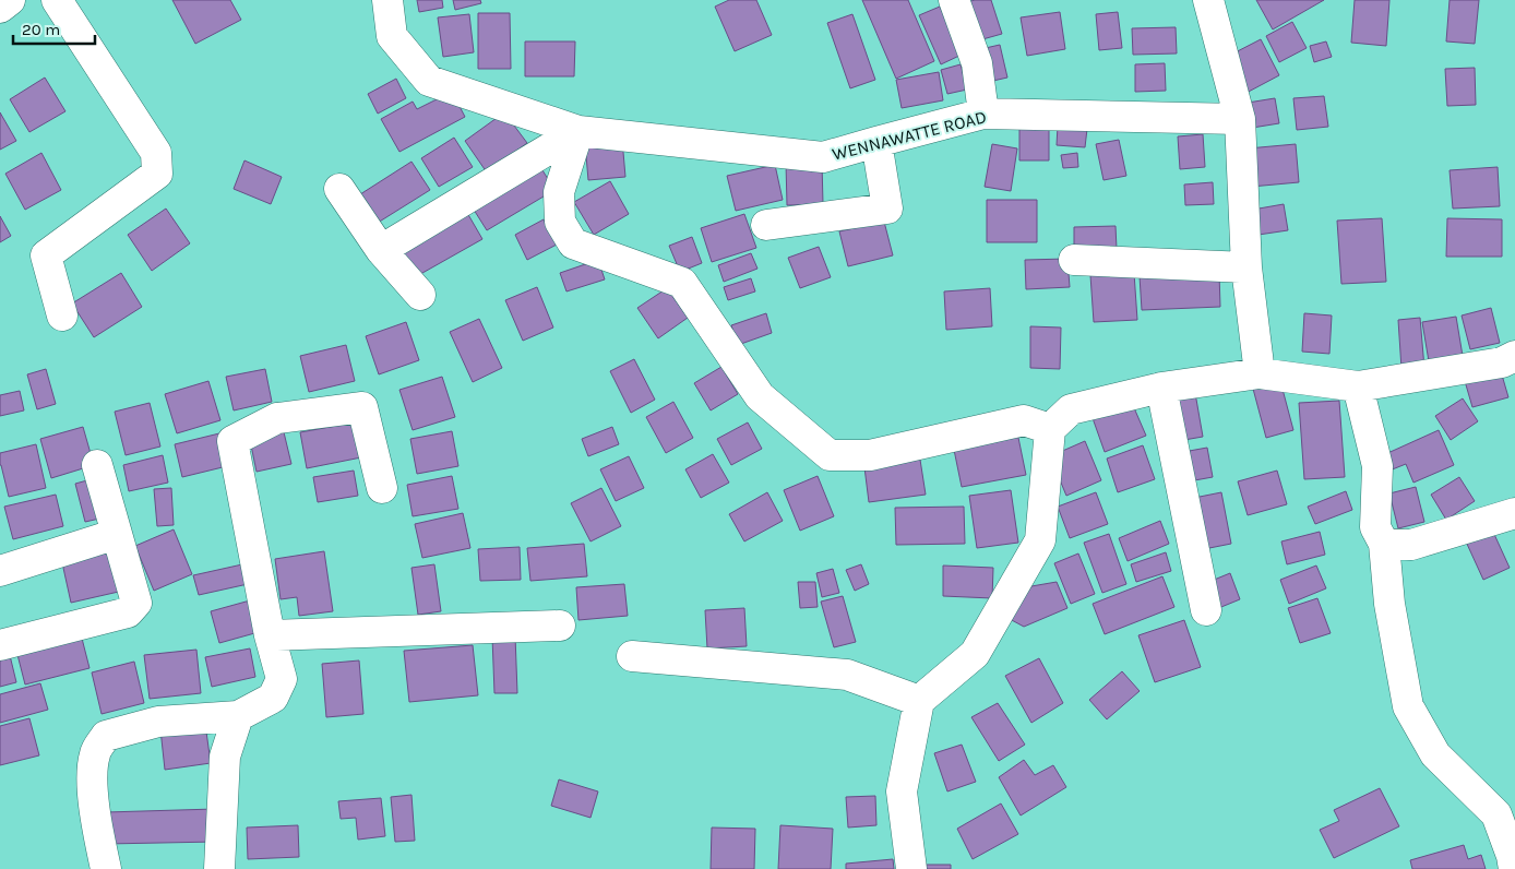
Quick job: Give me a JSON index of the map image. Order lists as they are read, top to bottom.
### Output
{
  "streets": {
    "street": ["WENNAWATTE ROAD"]
  },
  "scale_bar": "20 m"
}
